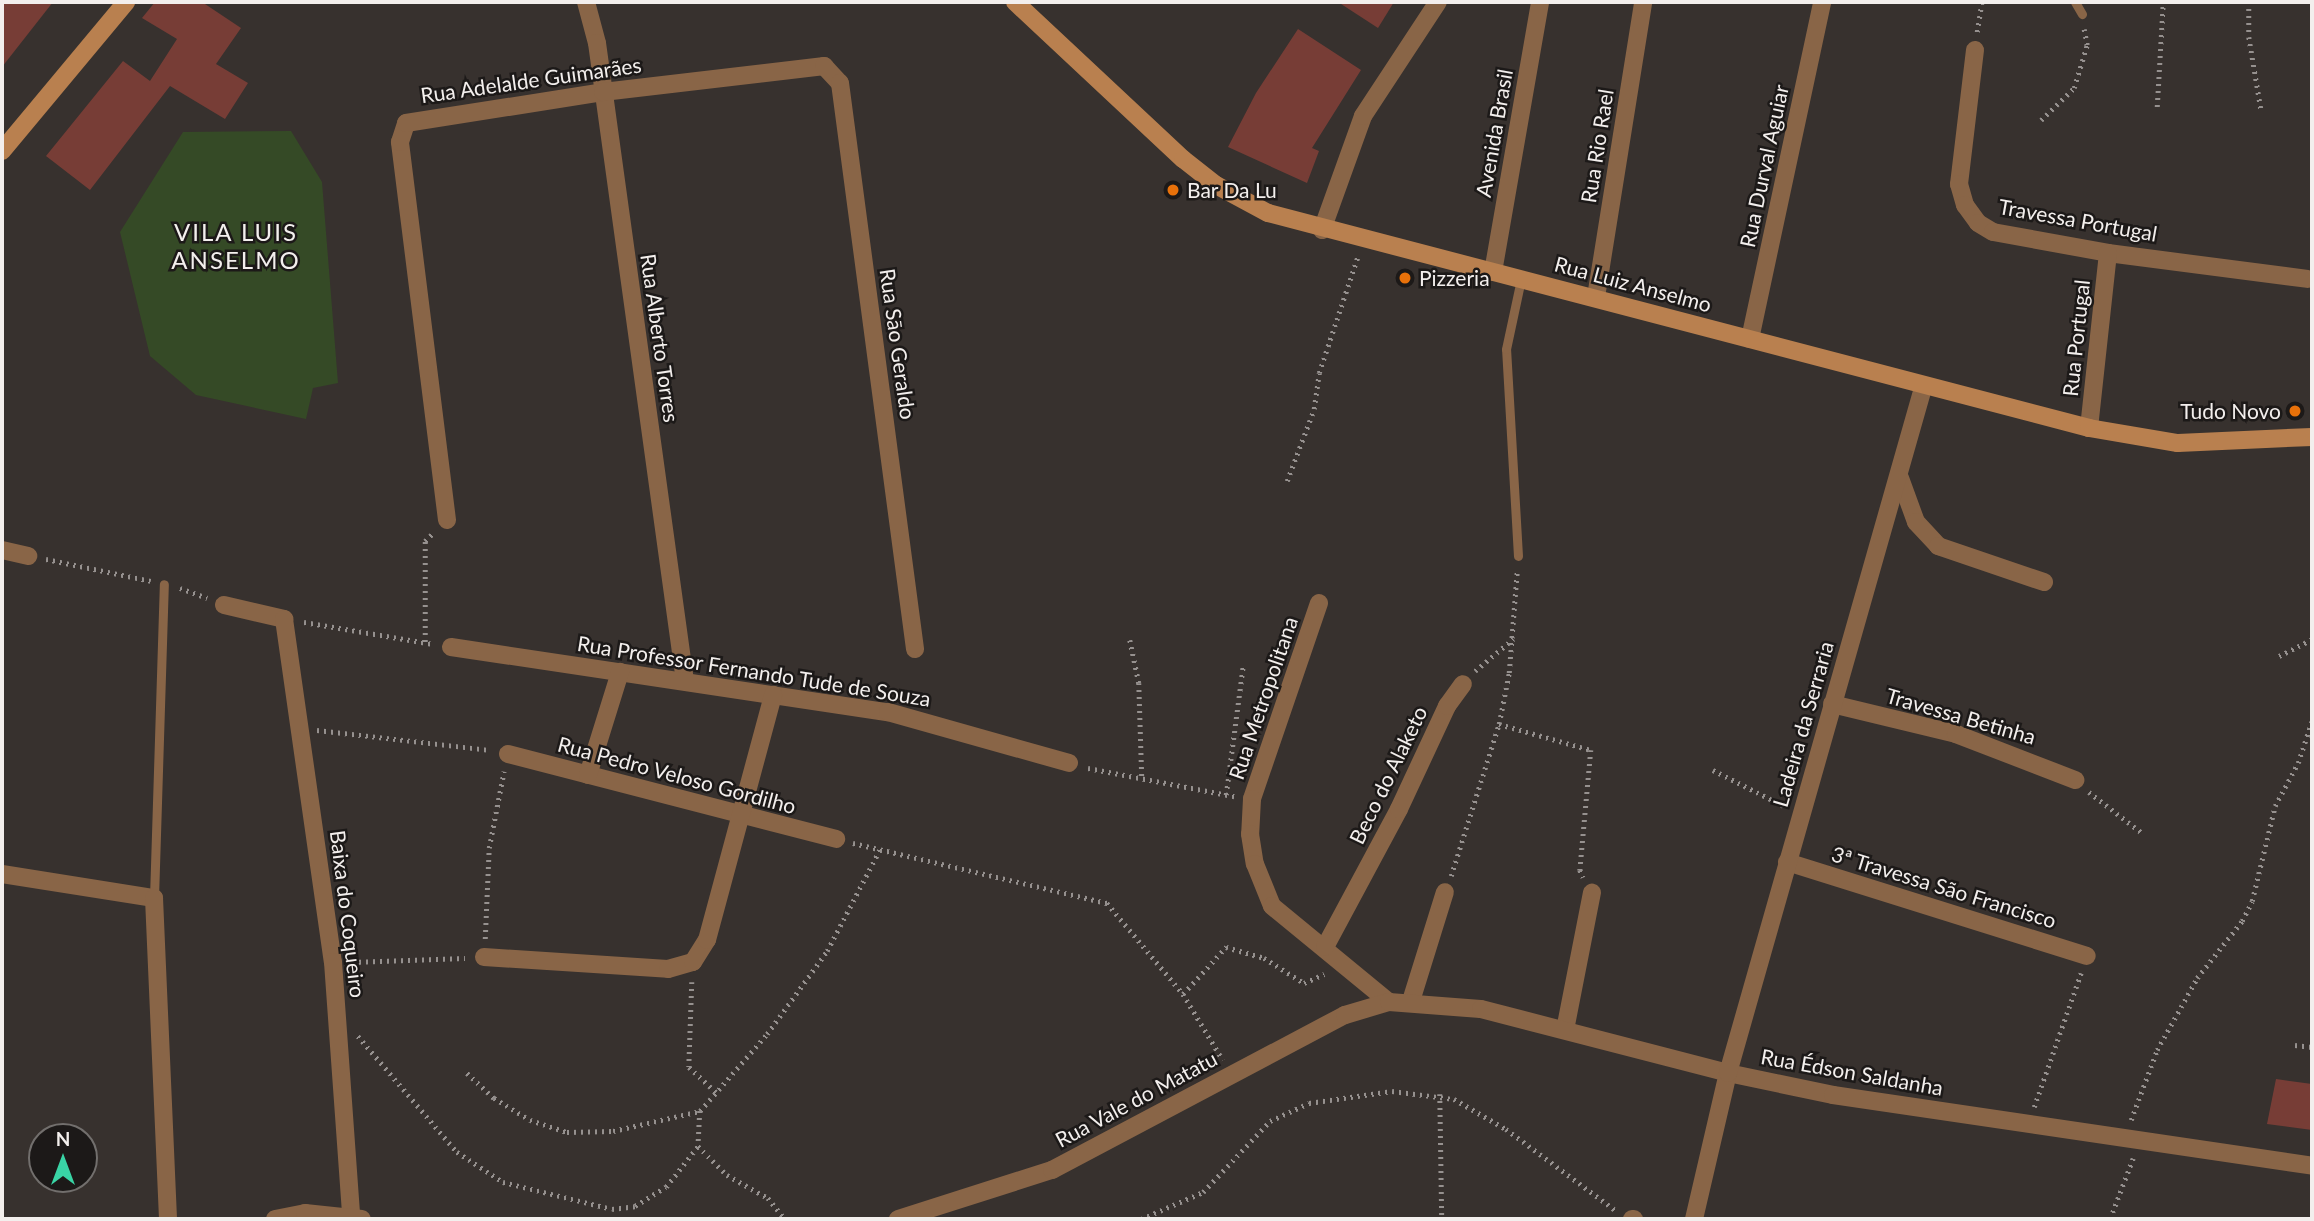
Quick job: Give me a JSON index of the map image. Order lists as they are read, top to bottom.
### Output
{
  "streets": {
    "street": [
      "Rua Adelalde Guimarães",
      "Avenida Brasil",
      "Rua Rio Rael",
      "Rua Durval Aguiar",
      "Travessa Portugal",
      "Rua Luiz Anselmo",
      "Rua Alberto Torres",
      "Rua Portugal",
      "Rua Sāo Geraldo",
      "Rua Professor Fernando Tude de Souza",
      "Rua Metropolitana",
      "Travessa Betinha",
      "Ladeira da Serraria",
      "Rua Pedro Veloso Gordilho",
      "Beco do Alaketo",
      "3ª Travessa São Francisco",
      "Baixa do Coqueiro",
      "Rua Édson Saldanha",
      "Rua Vale do Matatu"
    ]
  },
  "crossings": [
    ["Rua Adelalde Guimarães", "Rua Alberto Torres"],
    ["Rua Adelalde Guimarães", "Rua Sāo Geraldo"],
    ["Avenida Brasil", "Rua Luiz Anselmo"],
    ["Rua Rio Rael", "Rua Luiz Anselmo"],
    ["Rua Durval Aguiar", "Rua Luiz Anselmo"],
    ["Travessa Portugal", "Rua Portugal"],
    ["Rua Luiz Anselmo", "Rua Portugal"],
    ["Rua Luiz Anselmo", "Ladeira da Serraria"],
    ["Rua Alberto Torres", "Rua Professor Fernando Tude de Souza"],
    ["Rua Metropolitana", "Beco do Alaketo"],
    ["Rua Metropolitana", "Rua Édson Saldanha"],
    ["Rua Metropolitana", "Rua Vale do Matatu"],
    ["Travessa Betinha", "Ladeira da Serraria"],
    ["Ladeira da Serraria", "3ª Travessa São Francisco"],
    ["Ladeira da Serraria", "Rua Édson Saldanha"],
    ["Rua Édson Saldanha", "Rua Vale do Matatu"]
  ],
  "districts": ["VILA LUIS ANSELMO"],
  "places": ["Bar Da Lu", "Pizzeria", "Tudo Novo"],
  "north": "top"
}
